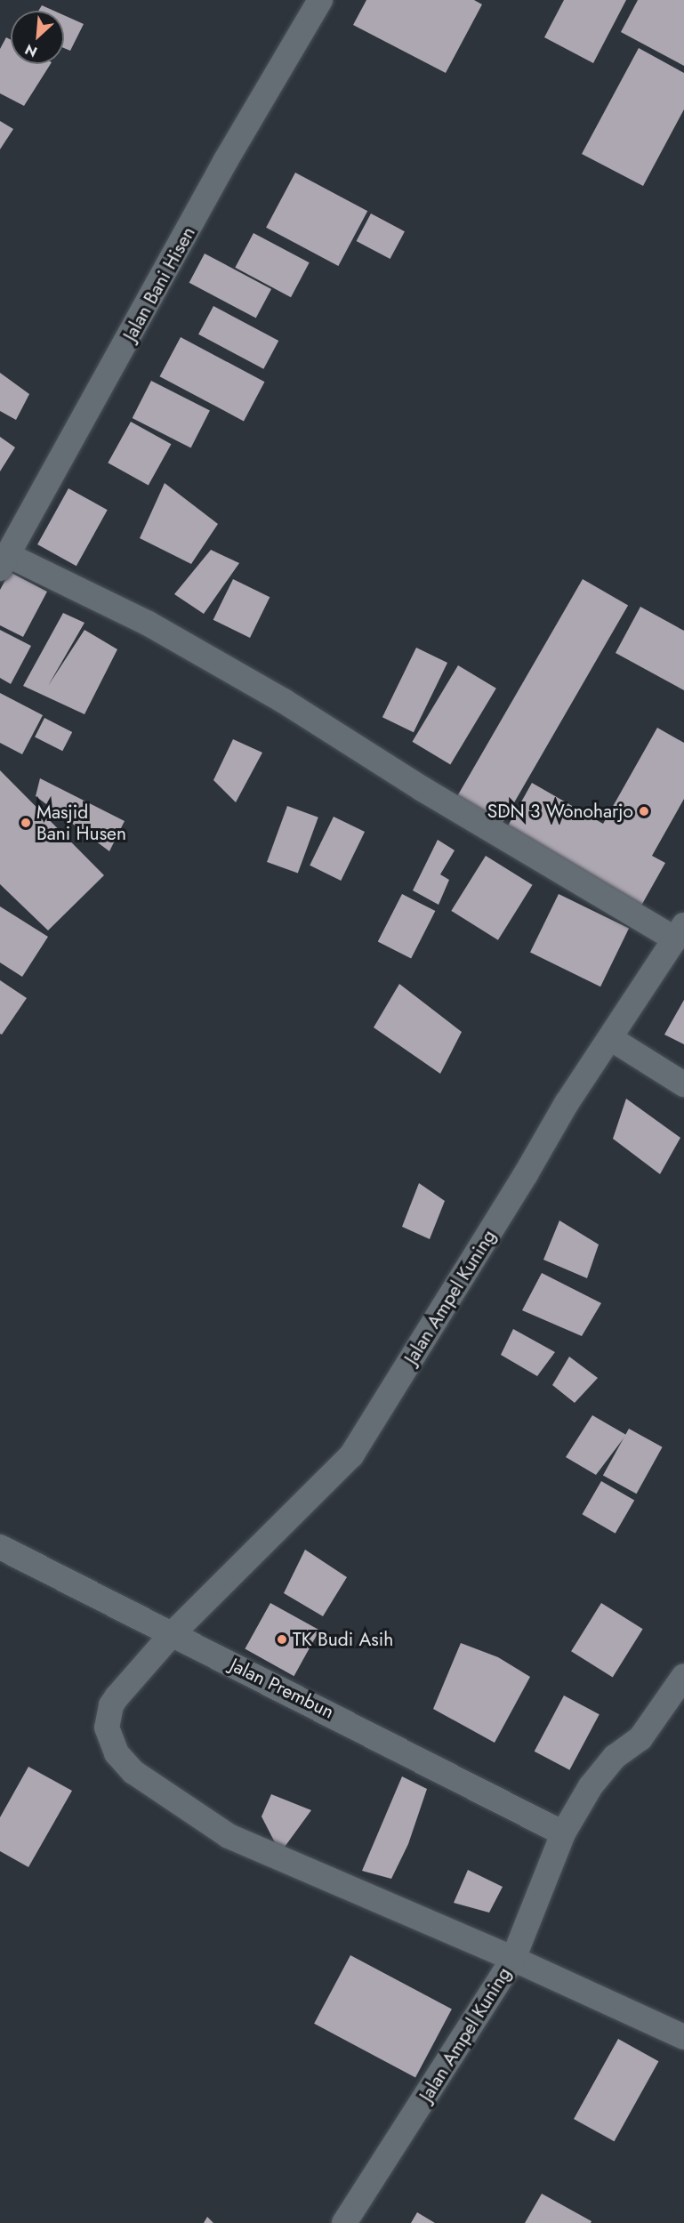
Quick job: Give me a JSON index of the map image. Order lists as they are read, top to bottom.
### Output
{
  "streets": {
    "street": ["Jalan Bani Hisen", "Jalan Ampel Kuning", "Jalan Prembun"]
  },
  "crossings": [
    ["Jalan Ampel Kuning", "Jalan Prembun"]
  ],
  "places": ["SDN 3 Wonoharjo", "Masjid Bani Husen", "TK Budi Asih"],
  "north": "bottom left"
}
